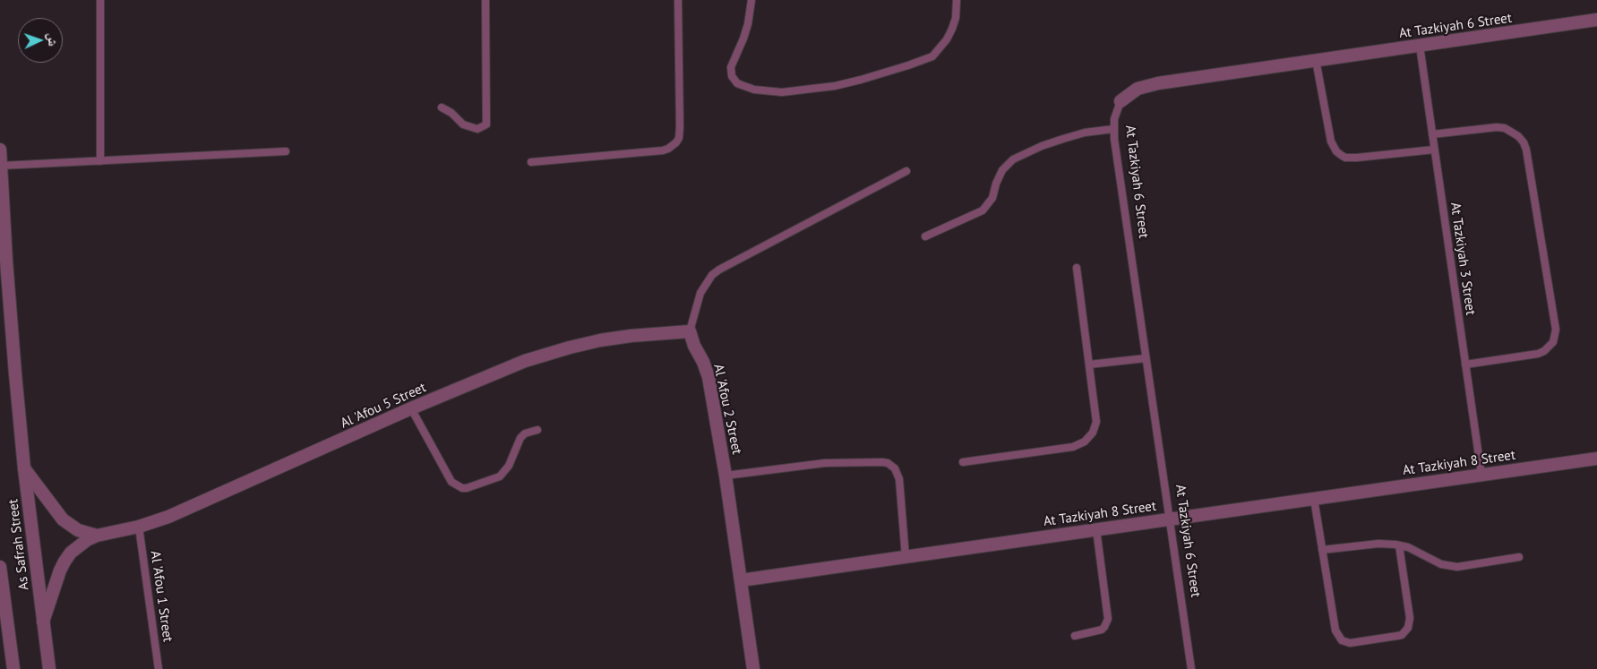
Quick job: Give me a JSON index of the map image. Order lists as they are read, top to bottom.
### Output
{
  "streets": {
    "street": [
      "At Tazkiyah 6 Street",
      "Al 'Afou 5 Street",
      "Al 'Afou 2 Street",
      "At Tazkiyah 8 Street",
      "As Safrah Street"
    ],
    "lane": ["At Tazkiyah 3 Street", "Al 'Afou 1 Street"]
  },
  "crossings": [
    ["At Tazkiyah 6 Street", "At Tazkiyah 3 Street"],
    ["At Tazkiyah 6 Street", "At Tazkiyah 8 Street"],
    ["At Tazkiyah 3 Street", "At Tazkiyah 8 Street"],
    ["Al 'Afou 5 Street", "Al 'Afou 2 Street"],
    ["Al 'Afou 5 Street", "As Safrah Street"],
    ["Al 'Afou 5 Street", "Al 'Afou 1 Street"],
    ["Al 'Afou 2 Street", "At Tazkiyah 8 Street"]
  ],
  "north": "right"
}
